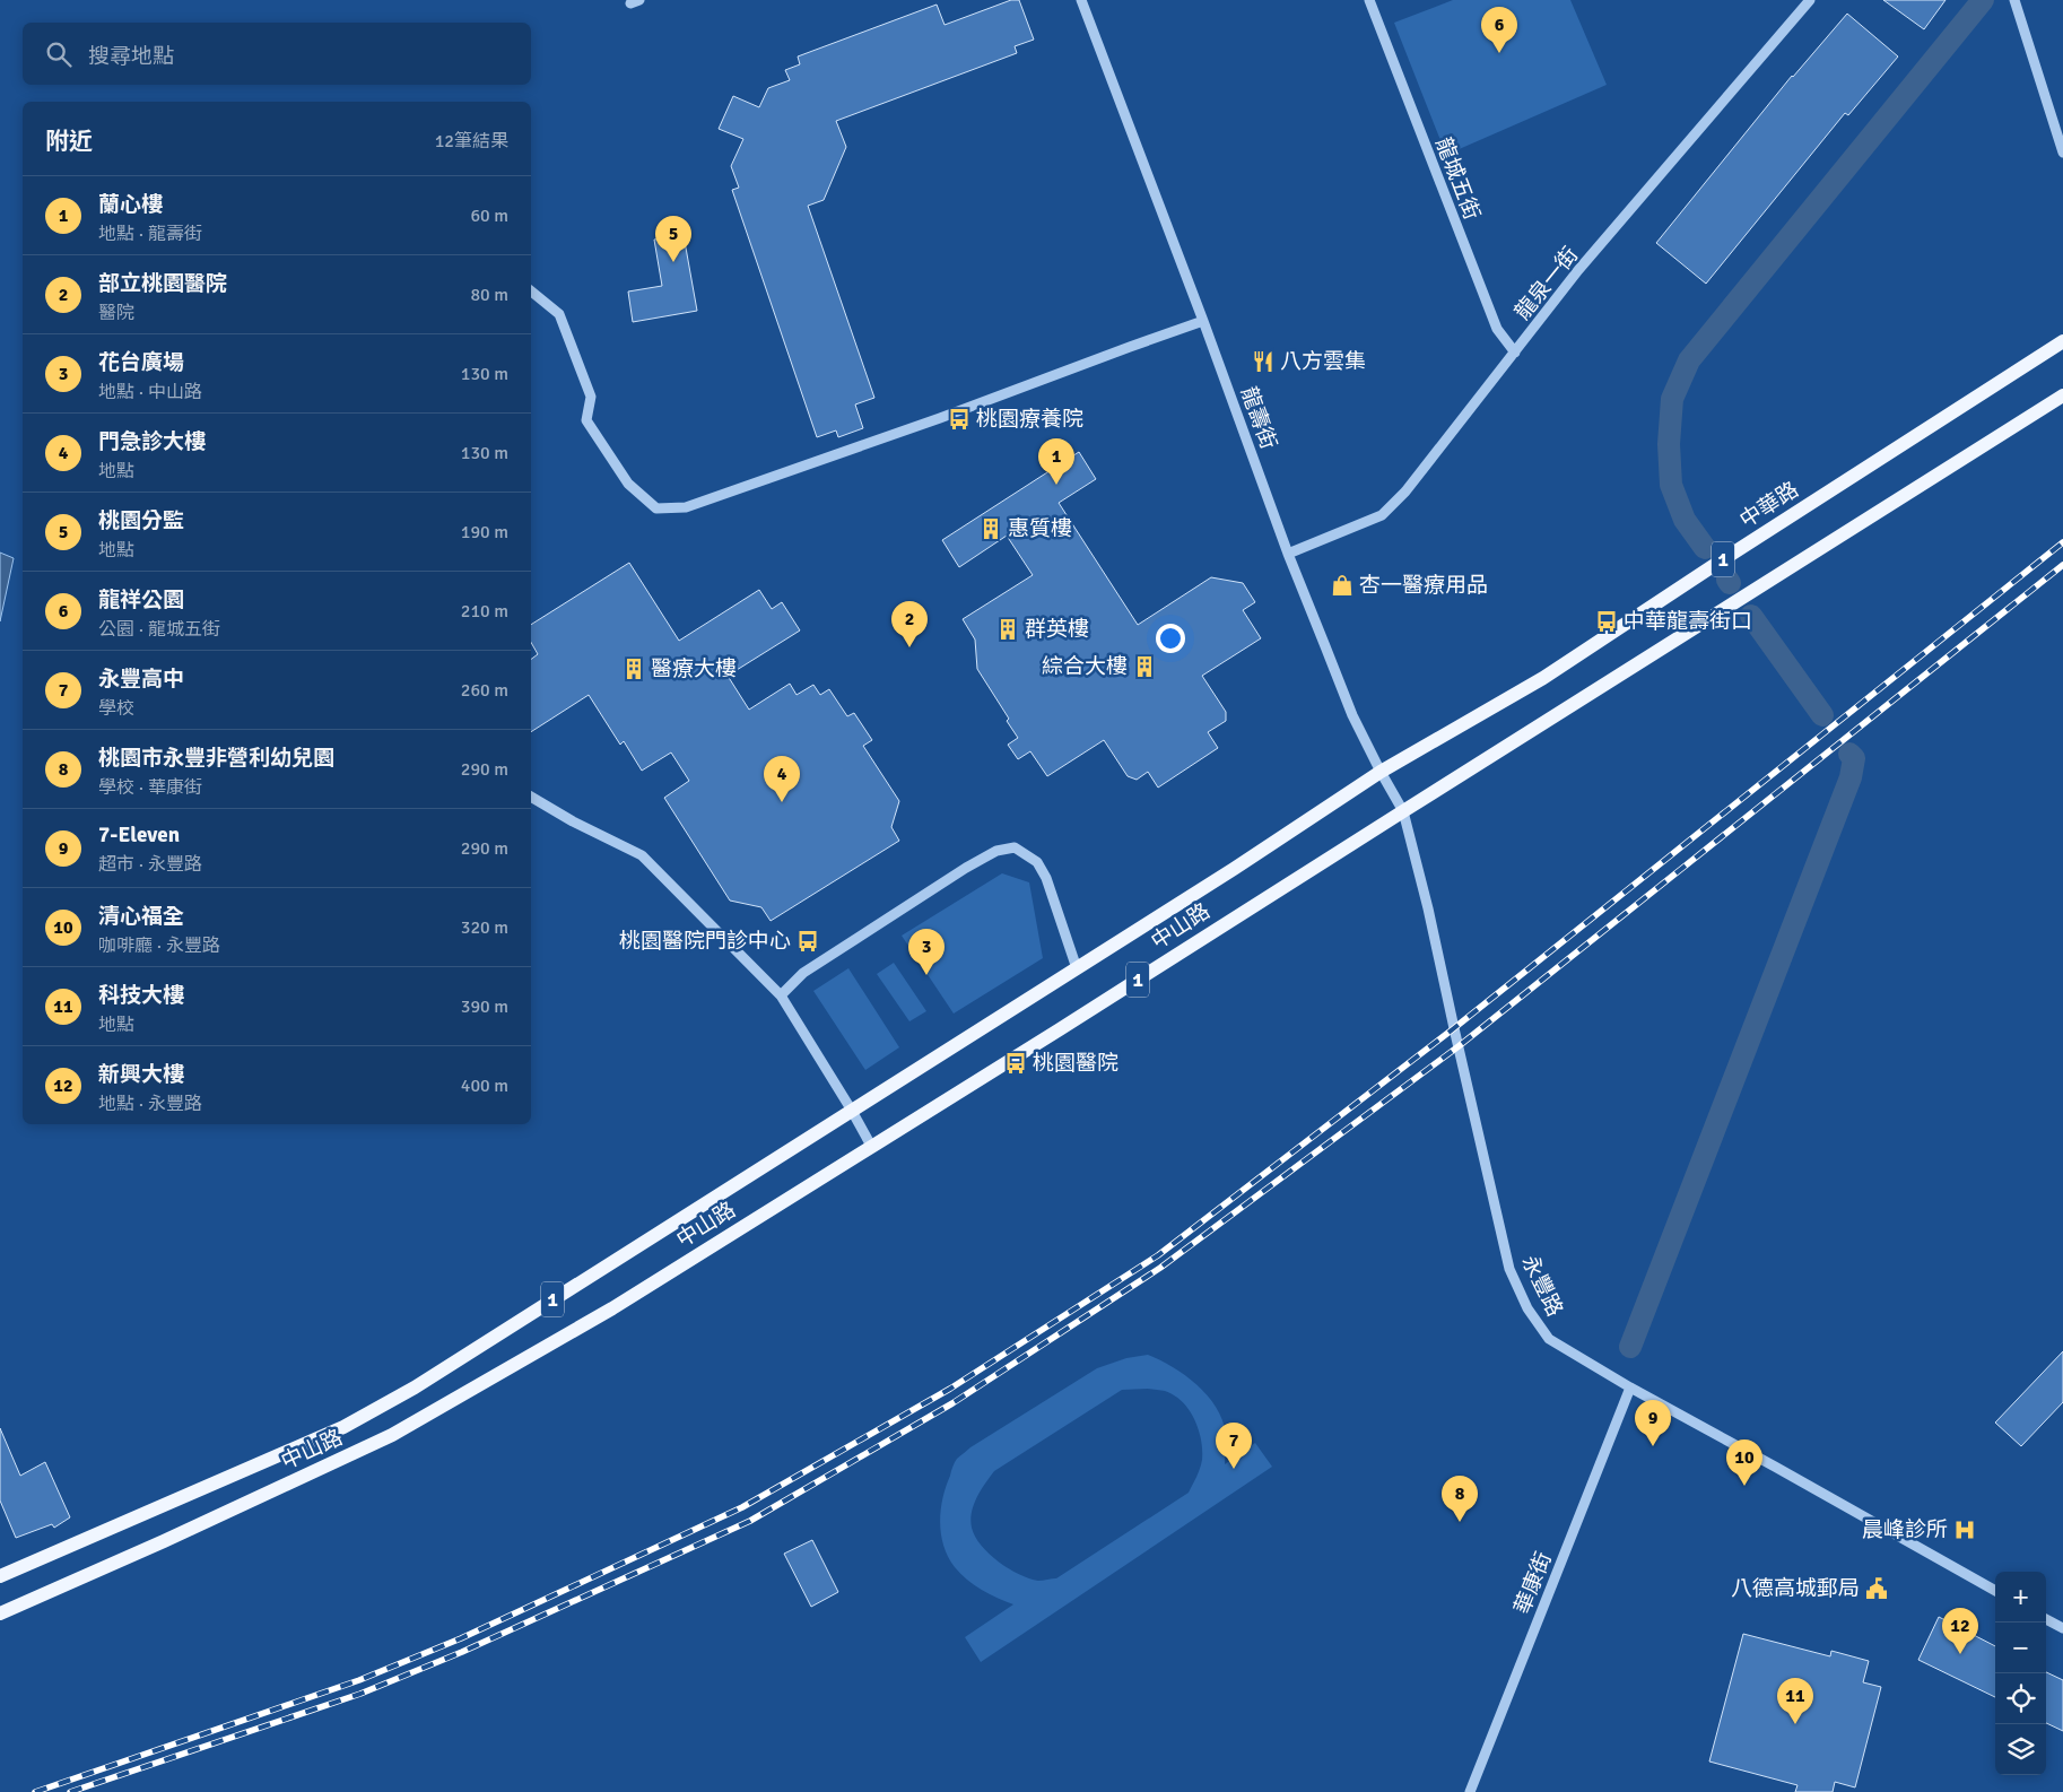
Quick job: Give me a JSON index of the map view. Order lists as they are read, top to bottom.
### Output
{
  "streets": {
    "main road": ["中華路", "1", "中山路"],
    "street": [
      "龍城五街",
      "龍泉一街",
      "龍壽街",
      "永豐路",
      "華康街"
    ]
  },
  "crossings": [
    ["龍城五街", "龍泉一街"],
    ["龍泉一街", "龍壽街"],
    ["龍壽街", "中華路"],
    ["龍壽街", "1"],
    ["龍壽街", "中山路"],
    ["龍壽街", "永豐路"],
    ["中華路", "中山路"],
    ["1", "中山路"],
    ["1", "永豐路"],
    ["中山路", "永豐路"],
    ["永豐路", "華康街"]
  ],
  "places": {
    "restaurant": ["八方雲集"],
    "bus stop": [
      "桃園療養院",
      "中華龍壽街口",
      "桃園醫院門診中心",
      "桃園醫院"
    ],
    "building": [
      "惠質樓",
      "群英樓",
      "綜合大樓",
      "醫療大樓"
    ],
    "shop": ["杏一醫療用品"],
    "hospital": ["晨峰診所"],
    "public building": ["八德高城郵局"]
  },
  "page": {
    "pins": [
      "6",
      "5",
      "1",
      "2",
      "4",
      "3",
      "9",
      "7",
      "10",
      "8",
      "12",
      "11"
    ],
    "search": "搜尋地點",
    "heading": ["附近", "12筆結果"],
    "list": [
      {
        "mark": "1",
        "name": "蘭心樓",
        "note": "地點 · 龍壽街",
        "value": "60 m"
      },
      {
        "mark": "2",
        "name": "部立桃園醫院",
        "note": "醫院",
        "value": "80 m"
      },
      {
        "mark": "3",
        "name": "花台廣場",
        "note": "地點 · 中山路",
        "value": "130 m"
      },
      {
        "mark": "4",
        "name": "門急診大樓",
        "note": "地點",
        "value": "130 m"
      },
      {
        "mark": "5",
        "name": "桃園分監",
        "note": "地點",
        "value": "190 m"
      },
      {
        "mark": "6",
        "name": "龍祥公園",
        "note": "公園 · 龍城五街",
        "value": "210 m"
      },
      {
        "mark": "7",
        "name": "永豐高中",
        "note": "學校",
        "value": "260 m"
      },
      {
        "mark": "8",
        "name": "桃園市永豐非營利幼兒園",
        "note": "學校 · 華康街",
        "value": "290 m"
      },
      {
        "mark": "9",
        "name": "7-Eleven",
        "note": "超市 · 永豐路",
        "value": "290 m"
      },
      {
        "mark": "10",
        "name": "清心福全",
        "note": "咖啡廳 · 永豐路",
        "value": "320 m"
      },
      {
        "mark": "11",
        "name": "科技大樓",
        "note": "地點",
        "value": "390 m"
      },
      {
        "mark": "12",
        "name": "新興大樓",
        "note": "地點 · 永豐路",
        "value": "400 m"
      }
    ],
    "map_buttons": ["+", "−"]
  }
}
